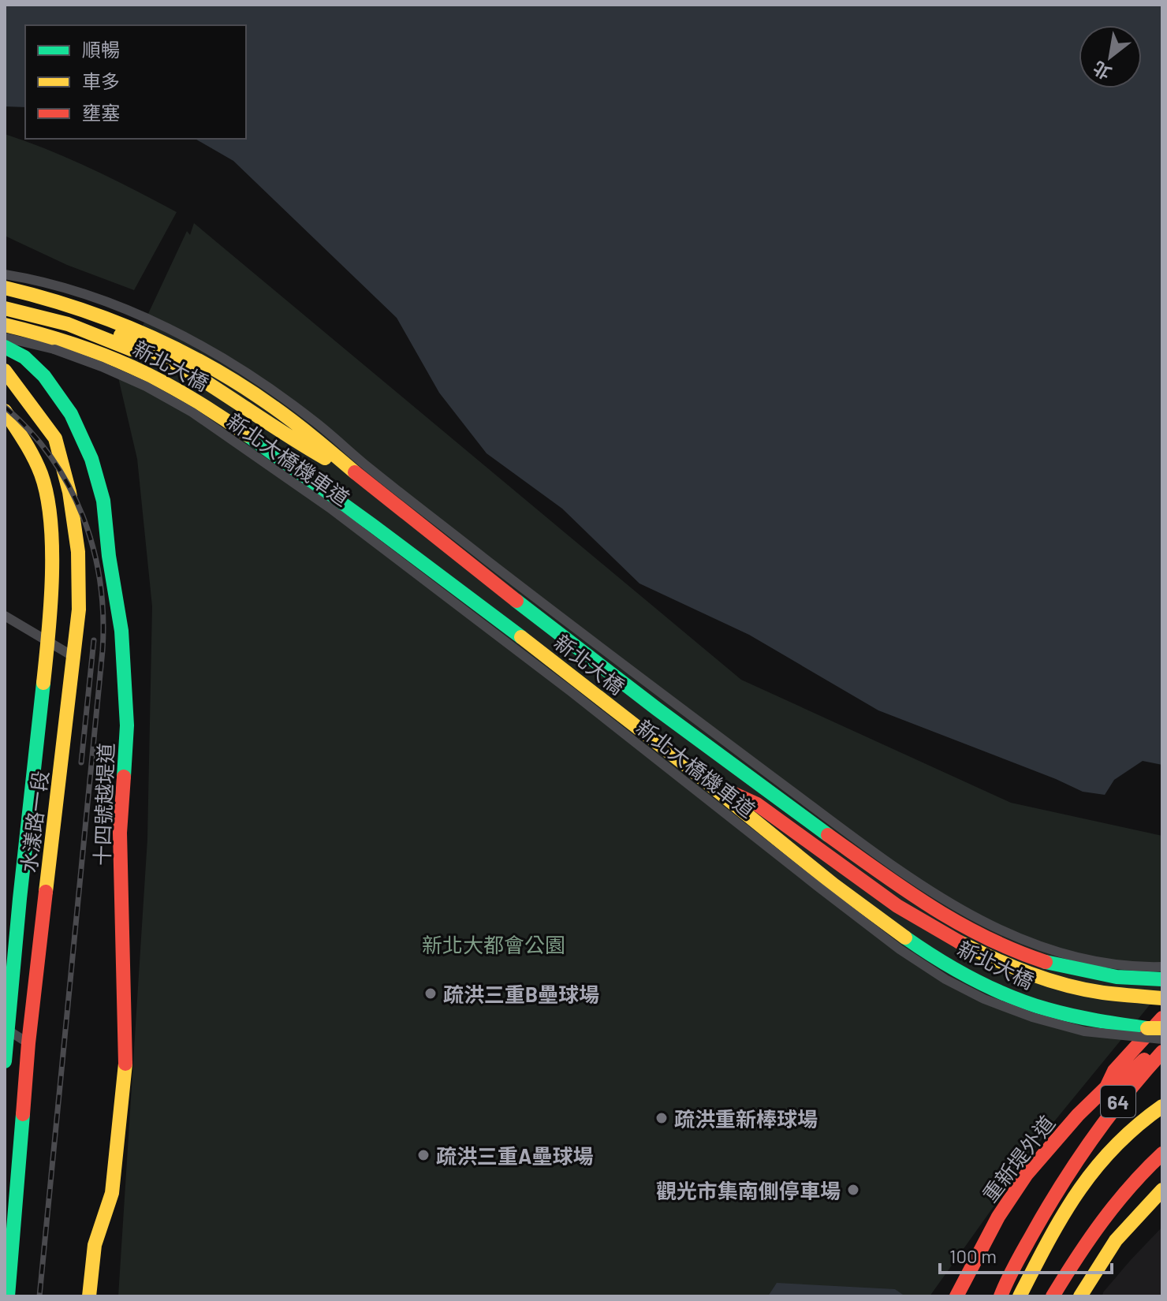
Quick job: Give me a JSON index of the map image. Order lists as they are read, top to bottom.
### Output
{
  "streets": {
    "main road": [
      "新北大橋",
      "十四號越堤道",
      "水漾路一段",
      "64",
      "重新堤外道"
    ],
    "street": ["新北大橋機車道"]
  },
  "crossings": [
    ["新北大橋機車道", "重新堤外道"]
  ],
  "parks": ["新北大都會公園"],
  "places": [
    "疏洪三重B壘球場",
    "疏洪重新棒球場",
    "疏洪三重A壘球場",
    "觀光市集南側停車場"
  ],
  "legend": ["順暢", "車多", "壅塞"],
  "scale_bar": "100 m",
  "north": "bottom left"
}
